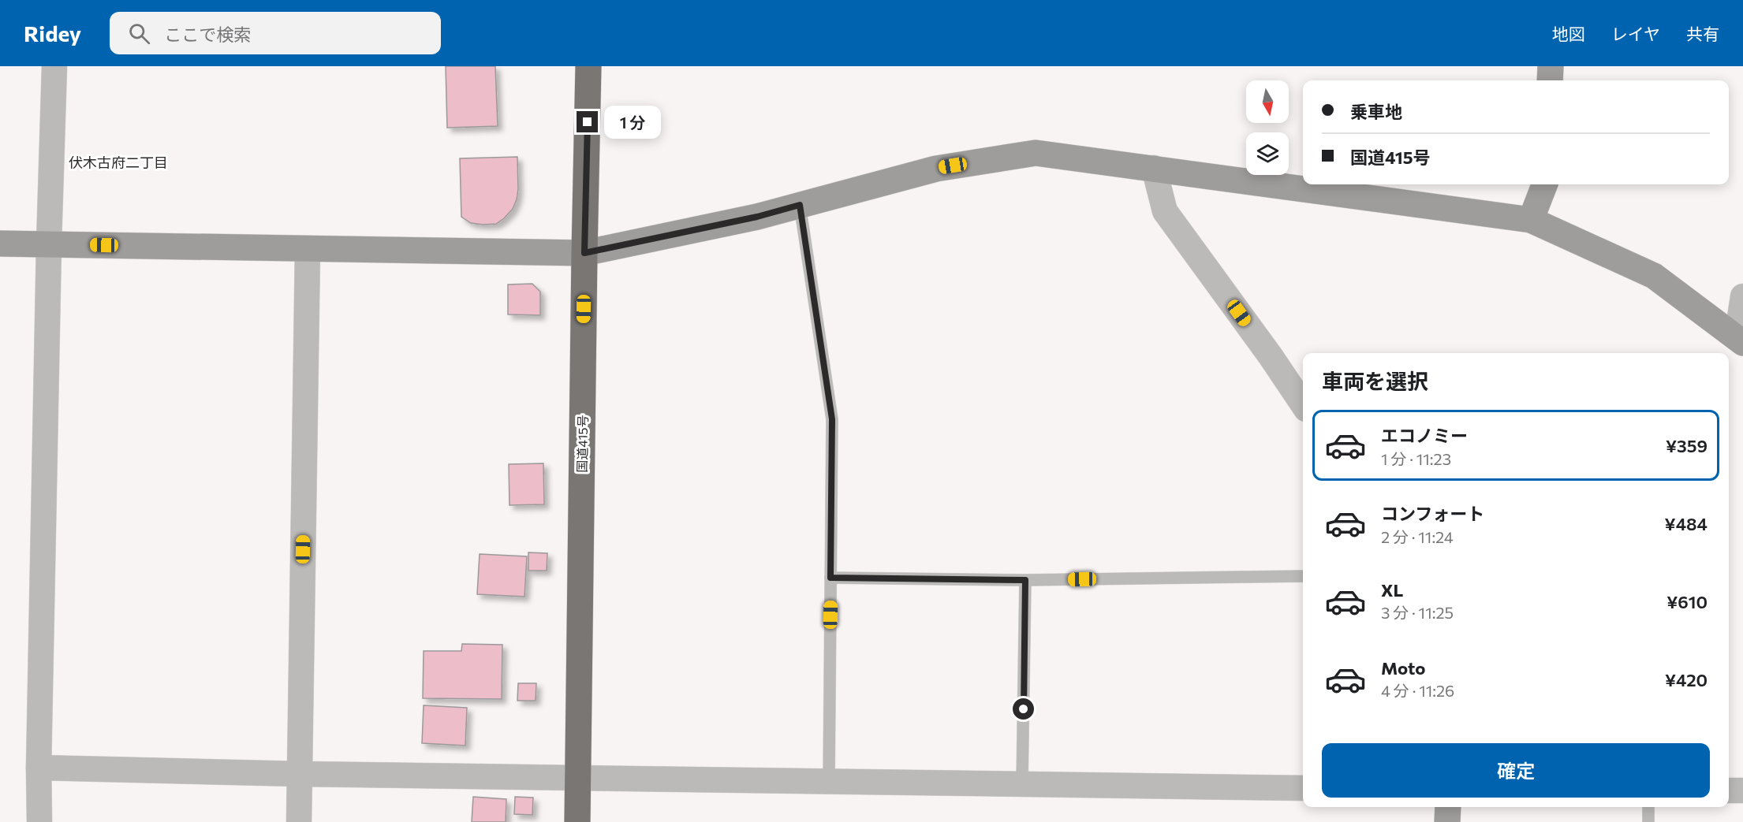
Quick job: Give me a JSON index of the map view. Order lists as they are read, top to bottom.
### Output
{
  "streets": {
    "highway": ["国道415号"]
  },
  "districts": ["伏木古府二丁目"],
  "north": "bottom",
  "page": {
    "header": "Ridey",
    "search": "ここで検索",
    "nav": ["地図", "レイヤ", "共有"],
    "banner": ["乗車地", "国道415号"],
    "bubble": "1 分",
    "heading": "車両を選択",
    "list": [
      {
        "name": "エコノミー",
        "note": "1 分 · 11:23",
        "value": "¥359"
      },
      {
        "name": "コンフォート",
        "note": "2 分 · 11:24",
        "value": "¥484"
      },
      {
        "name": "XL",
        "note": "3 分 · 11:25",
        "value": "¥610"
      },
      {
        "name": "Moto",
        "note": "4 分 · 11:26",
        "value": "¥420"
      }
    ],
    "buttons": "確定"
  }
}
